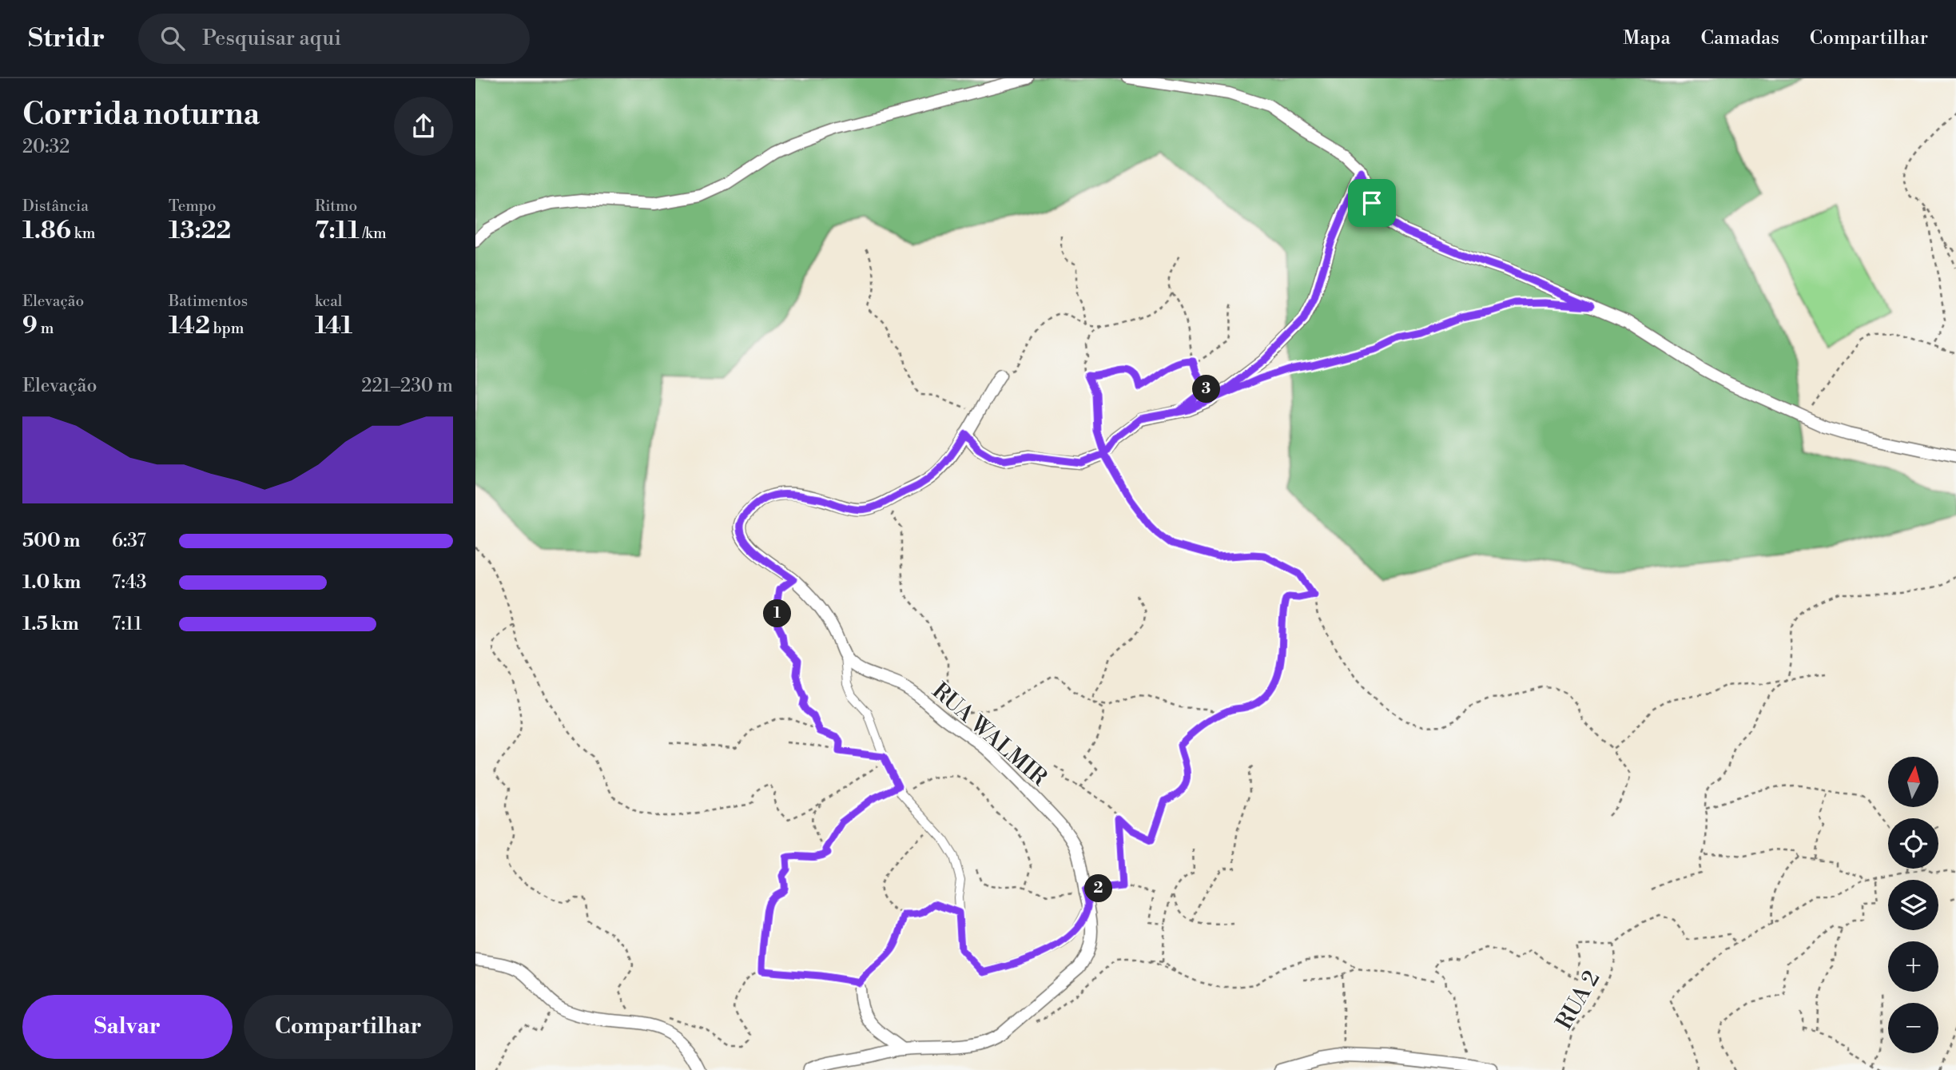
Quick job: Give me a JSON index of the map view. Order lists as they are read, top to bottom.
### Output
{
  "streets": {
    "street": ["RUA WALMIR"],
    "path": ["RUA 2"]
  },
  "north": "top",
  "page": {
    "header": "Stridr",
    "search": "Pesquisar aqui",
    "nav": ["Mapa", "Camadas", "Compartilhar"],
    "heading": ["Corrida noturna", "20:32"],
    "stats": [
      ["Distância", "1.86 km"],
      ["Tempo", "13:22"],
      ["Ritmo", "7:11 /km"],
      ["Elevação", "9 m"],
      ["Batimentos", "142 bpm"],
      ["kcal", "141"]
    ],
    "chart": ["Elevação", "221–230 m"],
    "pins": ["3", "1", "2"],
    "list": [
      {
        "name": "500 m",
        "note": "6:37"
      },
      {
        "name": "1.0 km",
        "note": "7:43"
      },
      {
        "name": "1.5 km",
        "note": "7:11"
      }
    ],
    "map_buttons": ["+", "−"],
    "buttons": ["Salvar", "Compartilhar"]
  }
}
